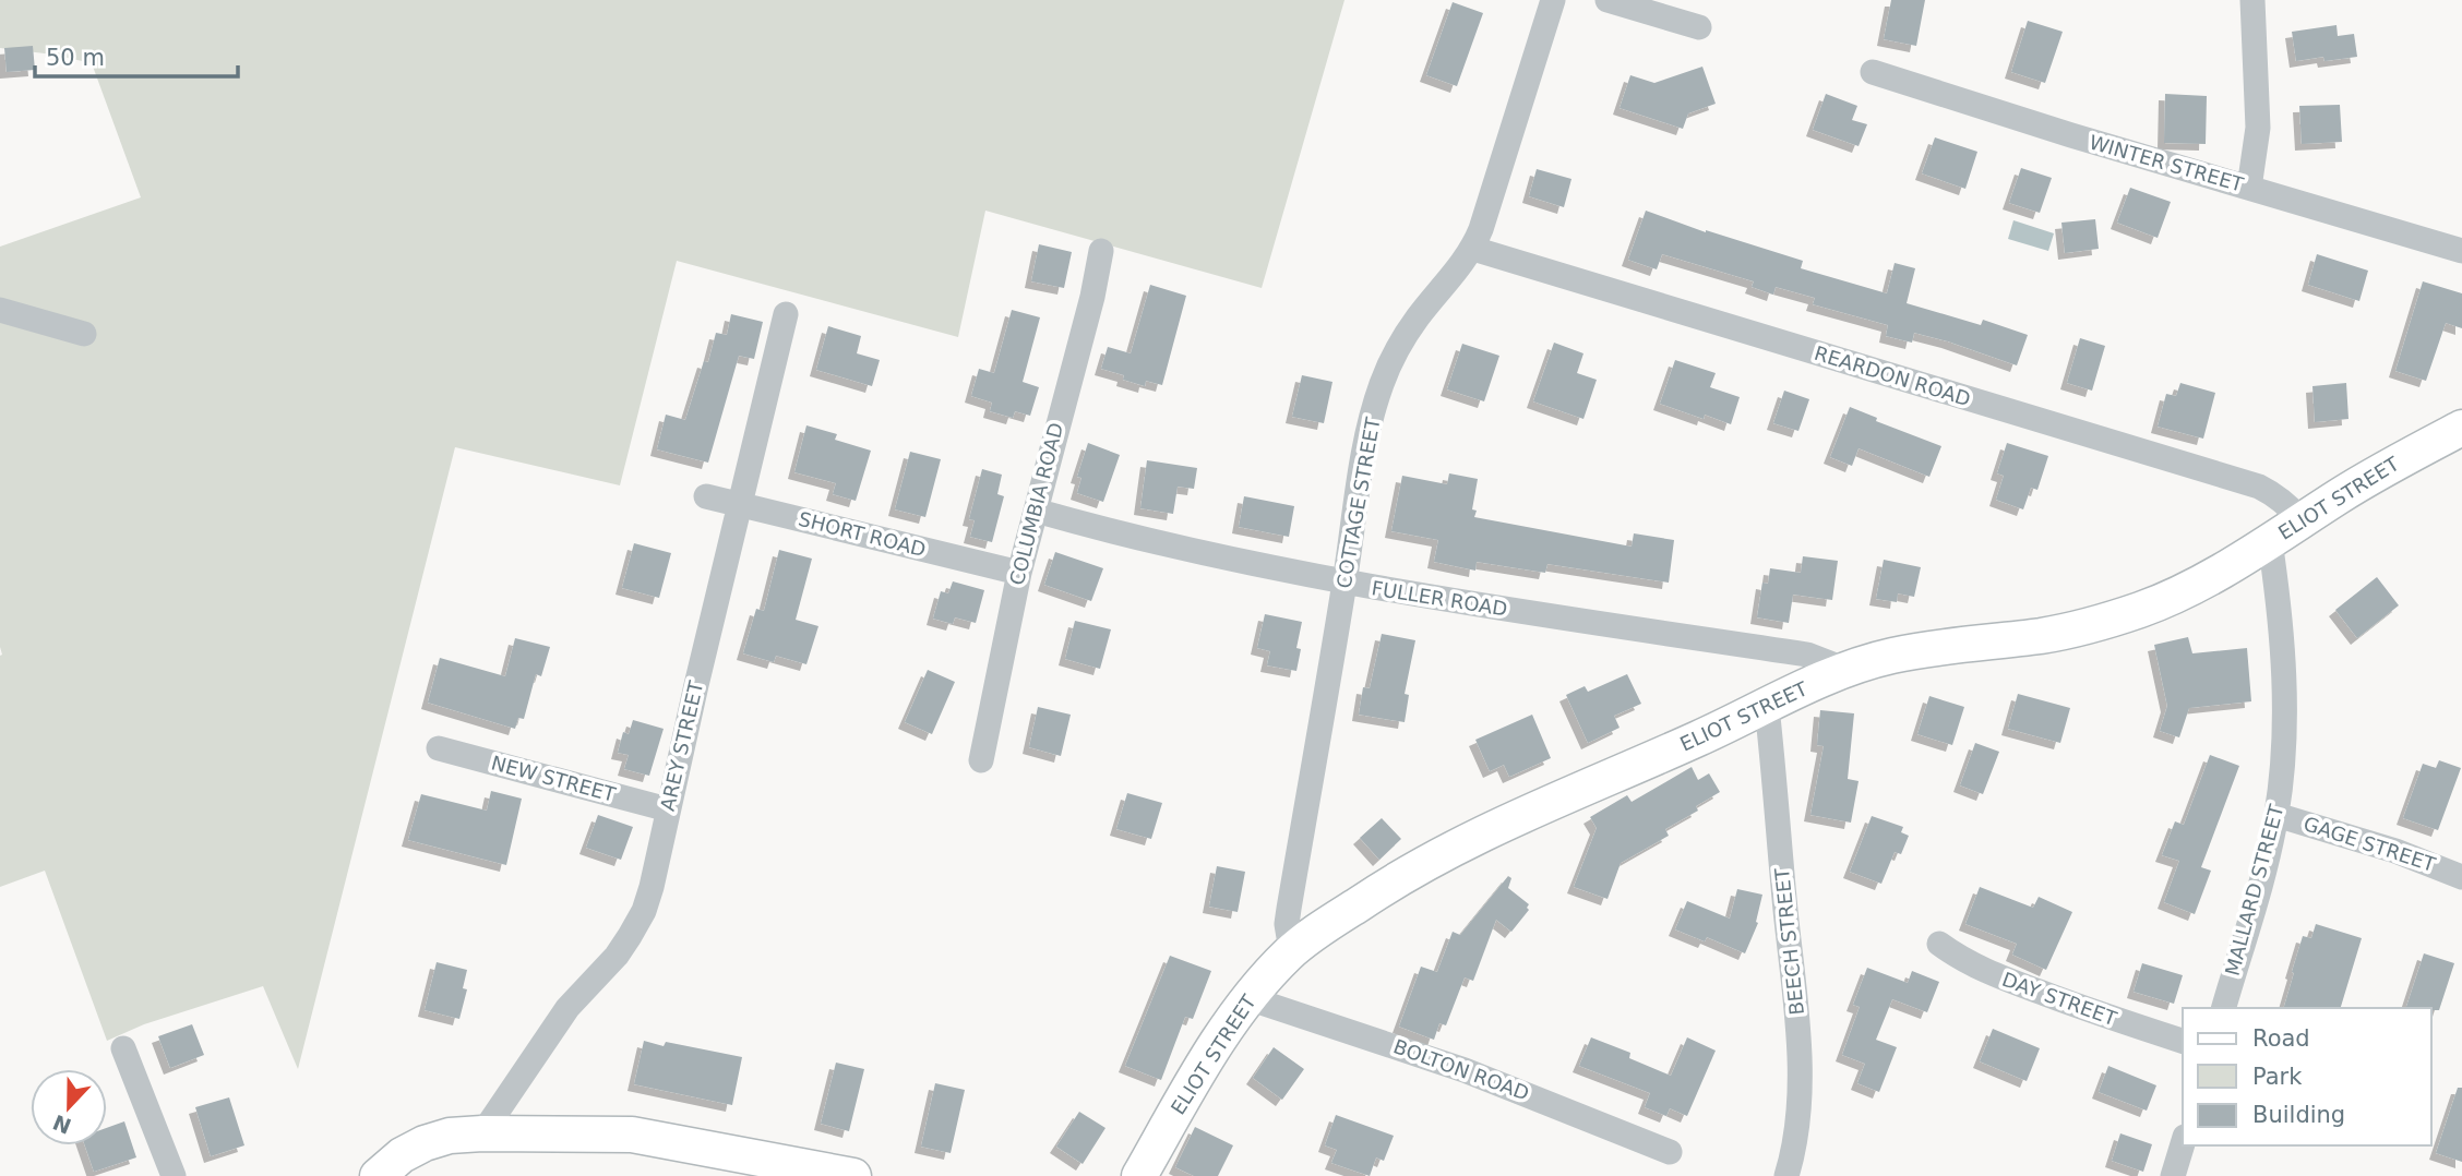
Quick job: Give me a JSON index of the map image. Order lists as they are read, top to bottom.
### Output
{
  "streets": {
    "street": [
      "WINTER STREET",
      "REARDON ROAD",
      "ELIOT STREET",
      "COTTAGE STREET",
      "COLUMBIA ROAD",
      "SHORT ROAD",
      "FULLER ROAD",
      "AREY STREET",
      "NEW STREET",
      "GAGE STREET",
      "MALLARD STREET",
      "BEECH STREET",
      "DAY STREET",
      "BOLTON ROAD"
    ]
  },
  "crossings": [
    ["REARDON ROAD", "ELIOT STREET"],
    ["REARDON ROAD", "COTTAGE STREET"],
    ["ELIOT STREET", "COTTAGE STREET"],
    ["ELIOT STREET", "FULLER ROAD"],
    ["ELIOT STREET", "MALLARD STREET"],
    ["ELIOT STREET", "BEECH STREET"],
    ["ELIOT STREET", "BOLTON ROAD"],
    ["COTTAGE STREET", "FULLER ROAD"],
    ["COLUMBIA ROAD", "SHORT ROAD"],
    ["COLUMBIA ROAD", "FULLER ROAD"],
    ["SHORT ROAD", "AREY STREET"],
    ["AREY STREET", "NEW STREET"],
    ["GAGE STREET", "MALLARD STREET"]
  ],
  "legend": ["Road", "Park", "Building"],
  "scale_bar": "50 m",
  "north": "bottom"
}
